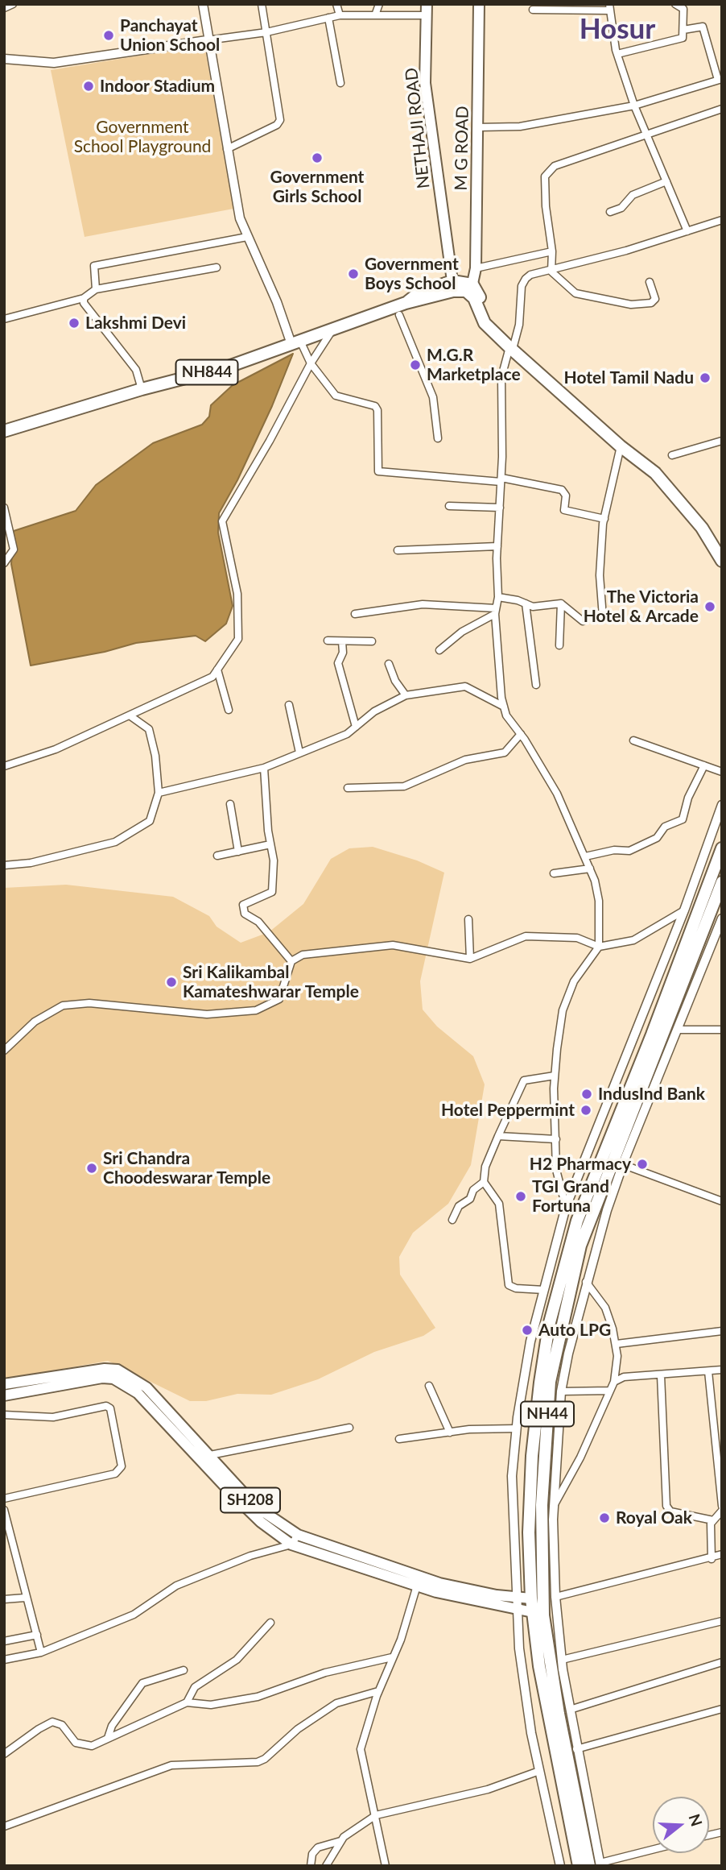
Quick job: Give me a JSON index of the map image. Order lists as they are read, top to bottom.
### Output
{
  "streets": {
    "highway": ["NH844", "NH44"],
    "main road": ["NETHAJI ROAD", "M G ROAD", "SH208"]
  },
  "crossings": [
    ["NETHAJI ROAD", "NH844"],
    ["M G ROAD", "NH844"],
    ["NH44", "SH208"]
  ],
  "districts": ["Hosur"],
  "parks": ["Government School Playground"],
  "places": [
    "Panchayat Union School",
    "Indoor Stadium",
    "Government Girls School",
    "Government Boys School",
    "Lakshmi Devi",
    "M.G.R Marketplace",
    "Hotel Tamil Nadu",
    "The Victoria Hotel & Arcade",
    "Sri Kalikambal Kamateshwarar Temple",
    "IndusInd Bank",
    "Hotel Peppermint",
    "H2 Pharmacy",
    "Sri Chandra Choodeswarar Temple",
    "TGI Grand Fortuna",
    "Auto LPG",
    "Royal Oak"
  ],
  "north": "right"
}
